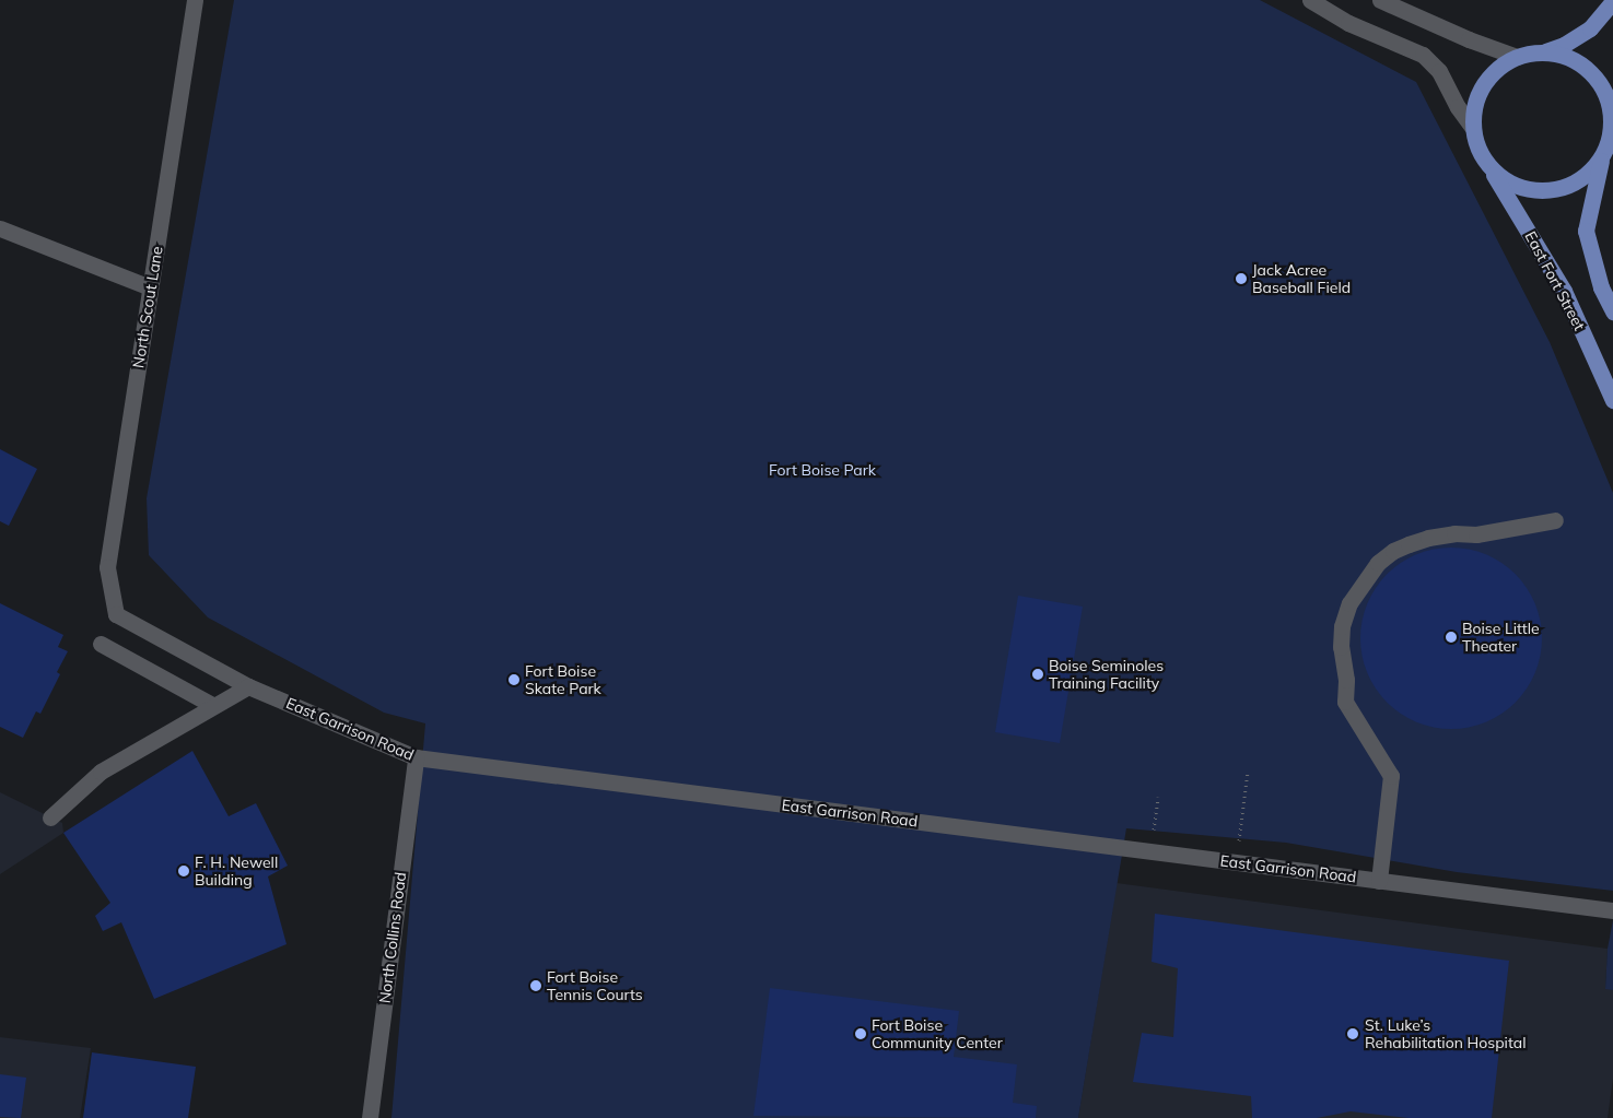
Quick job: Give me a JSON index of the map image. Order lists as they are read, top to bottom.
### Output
{
  "streets": {
    "main road": ["East Fort Street"],
    "street": ["North Scout Lane", "East Garrison Road", "North Collins Road"]
  },
  "crossings": [
    ["North Scout Lane", "East Garrison Road"],
    ["East Garrison Road", "North Collins Road"]
  ],
  "parks": ["Fort Boise Park"],
  "places": [
    "Jack Acree Baseball Field",
    "Boise Little Theater",
    "Boise Seminoles Training Facility",
    "Fort Boise Skate Park",
    "F. H. Newell Building",
    "Fort Boise Tennis Courts",
    "Fort Boise Community Center",
    "St. Luke’s Rehabilitation Hospital"
  ]
}
